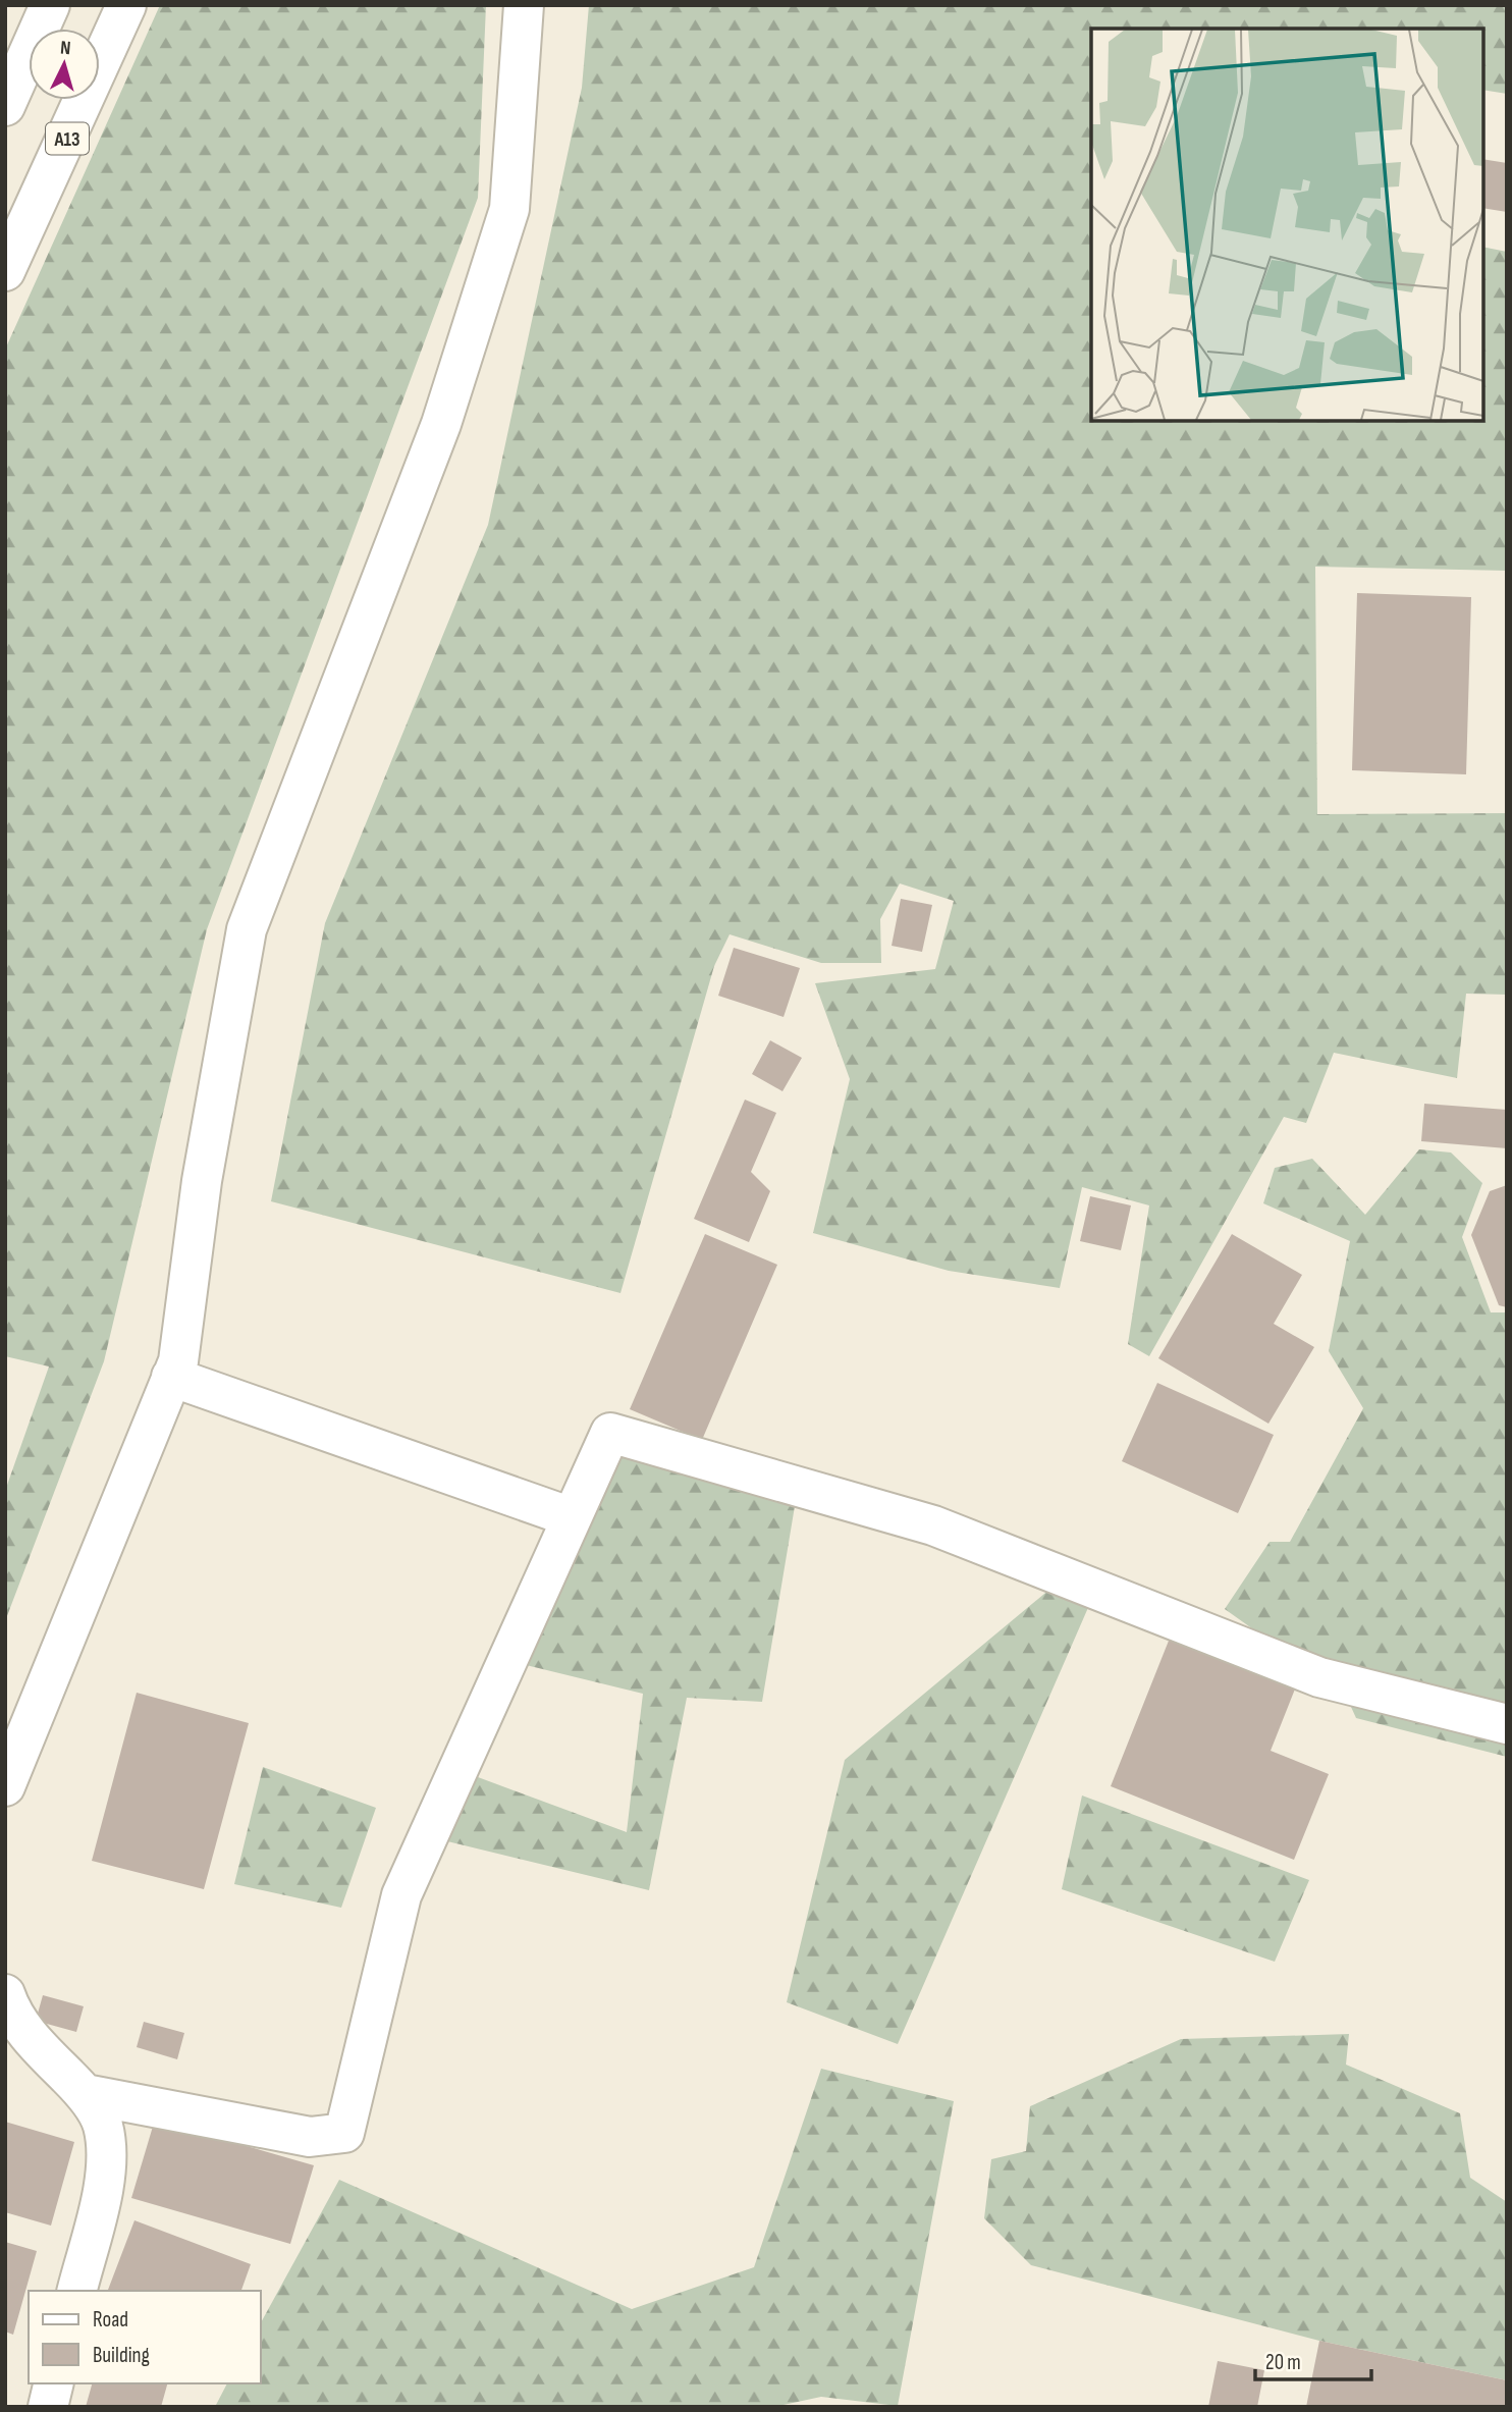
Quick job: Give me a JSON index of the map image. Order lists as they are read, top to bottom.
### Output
{
  "streets": {
    "main road": ["A13"]
  },
  "legend": ["Road", "Building"],
  "scale_bar": "20 m",
  "north": "top"
}
